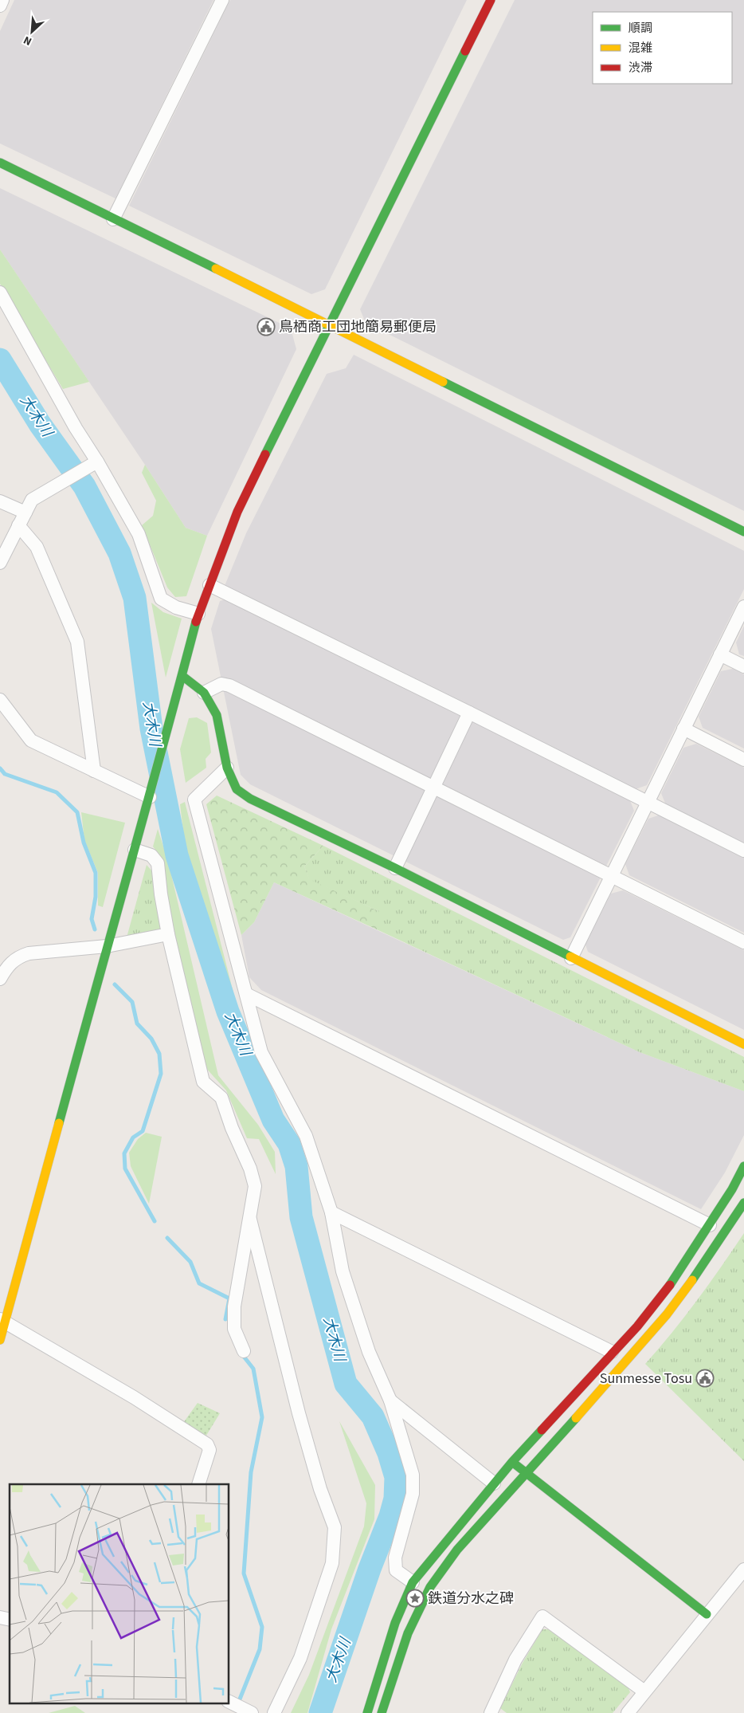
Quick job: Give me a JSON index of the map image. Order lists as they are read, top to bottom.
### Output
{
  "water": ["大木川"],
  "places": {
    "public building": ["鳥栖商工団地簡易郵便局", "Sunmesse Tosu"],
    "place": ["鉄道分水之碑"]
  },
  "legend": ["順調", "混雑", "渋滞"],
  "north": "bottom left"
}
